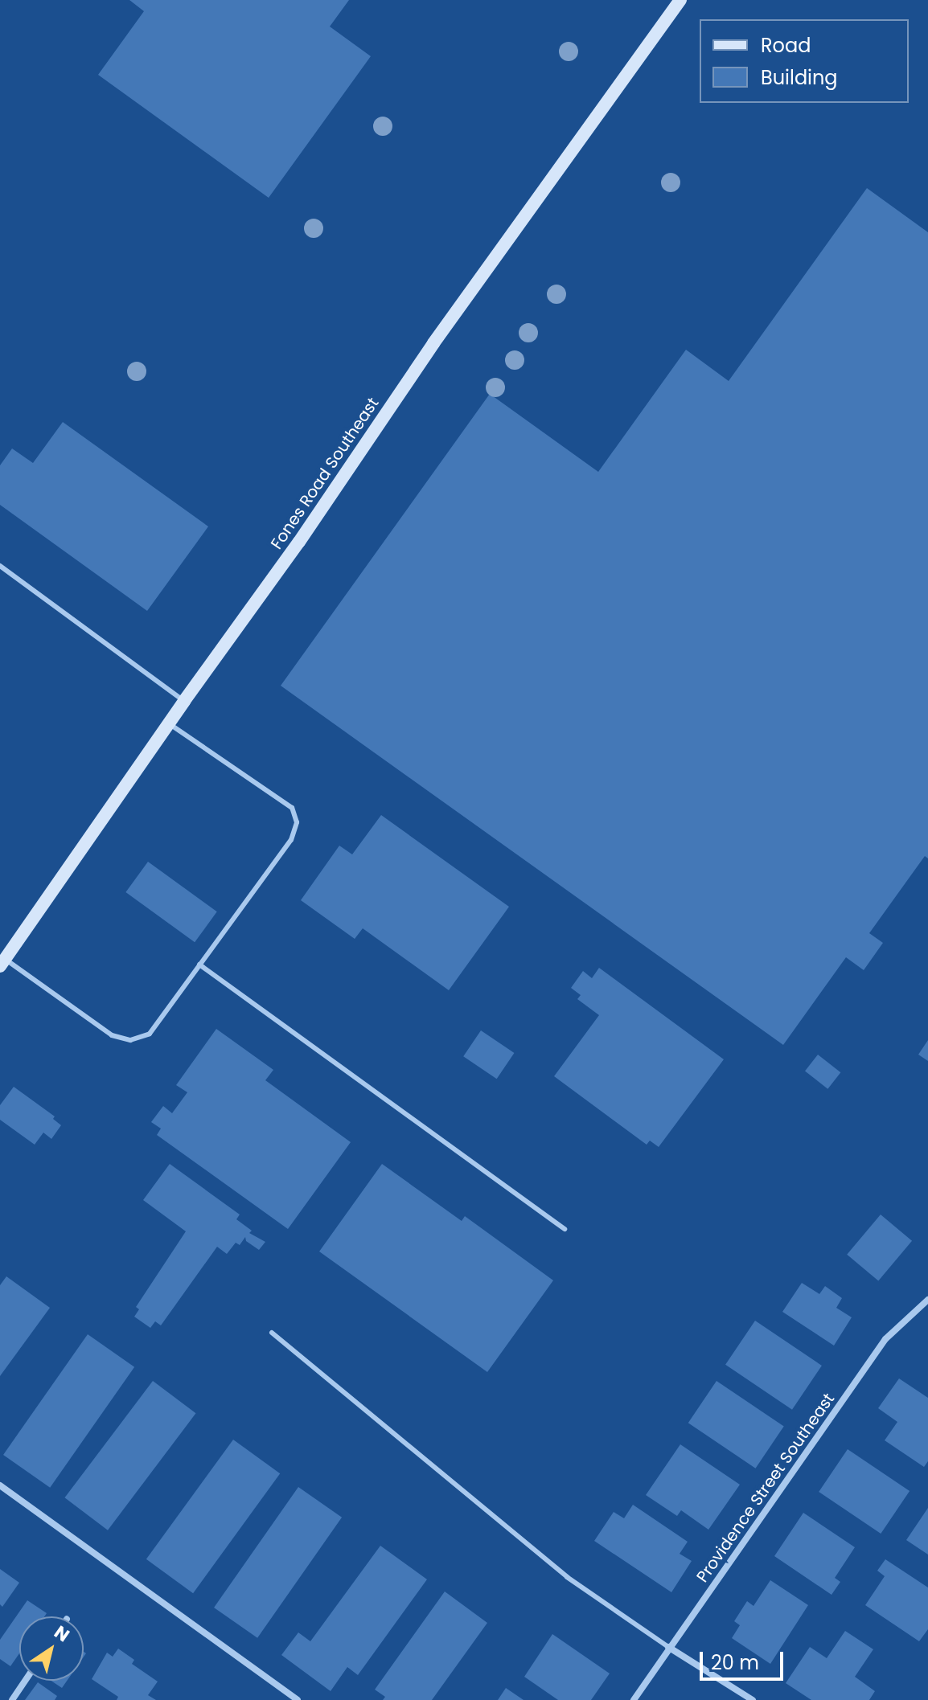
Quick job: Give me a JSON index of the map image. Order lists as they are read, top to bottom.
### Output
{
  "streets": {
    "street": ["Fones Road Southeast", "Providence Street Southeast"]
  },
  "legend": ["Road", "Building"],
  "scale_bar": "20 m",
  "north": "top right"
}
